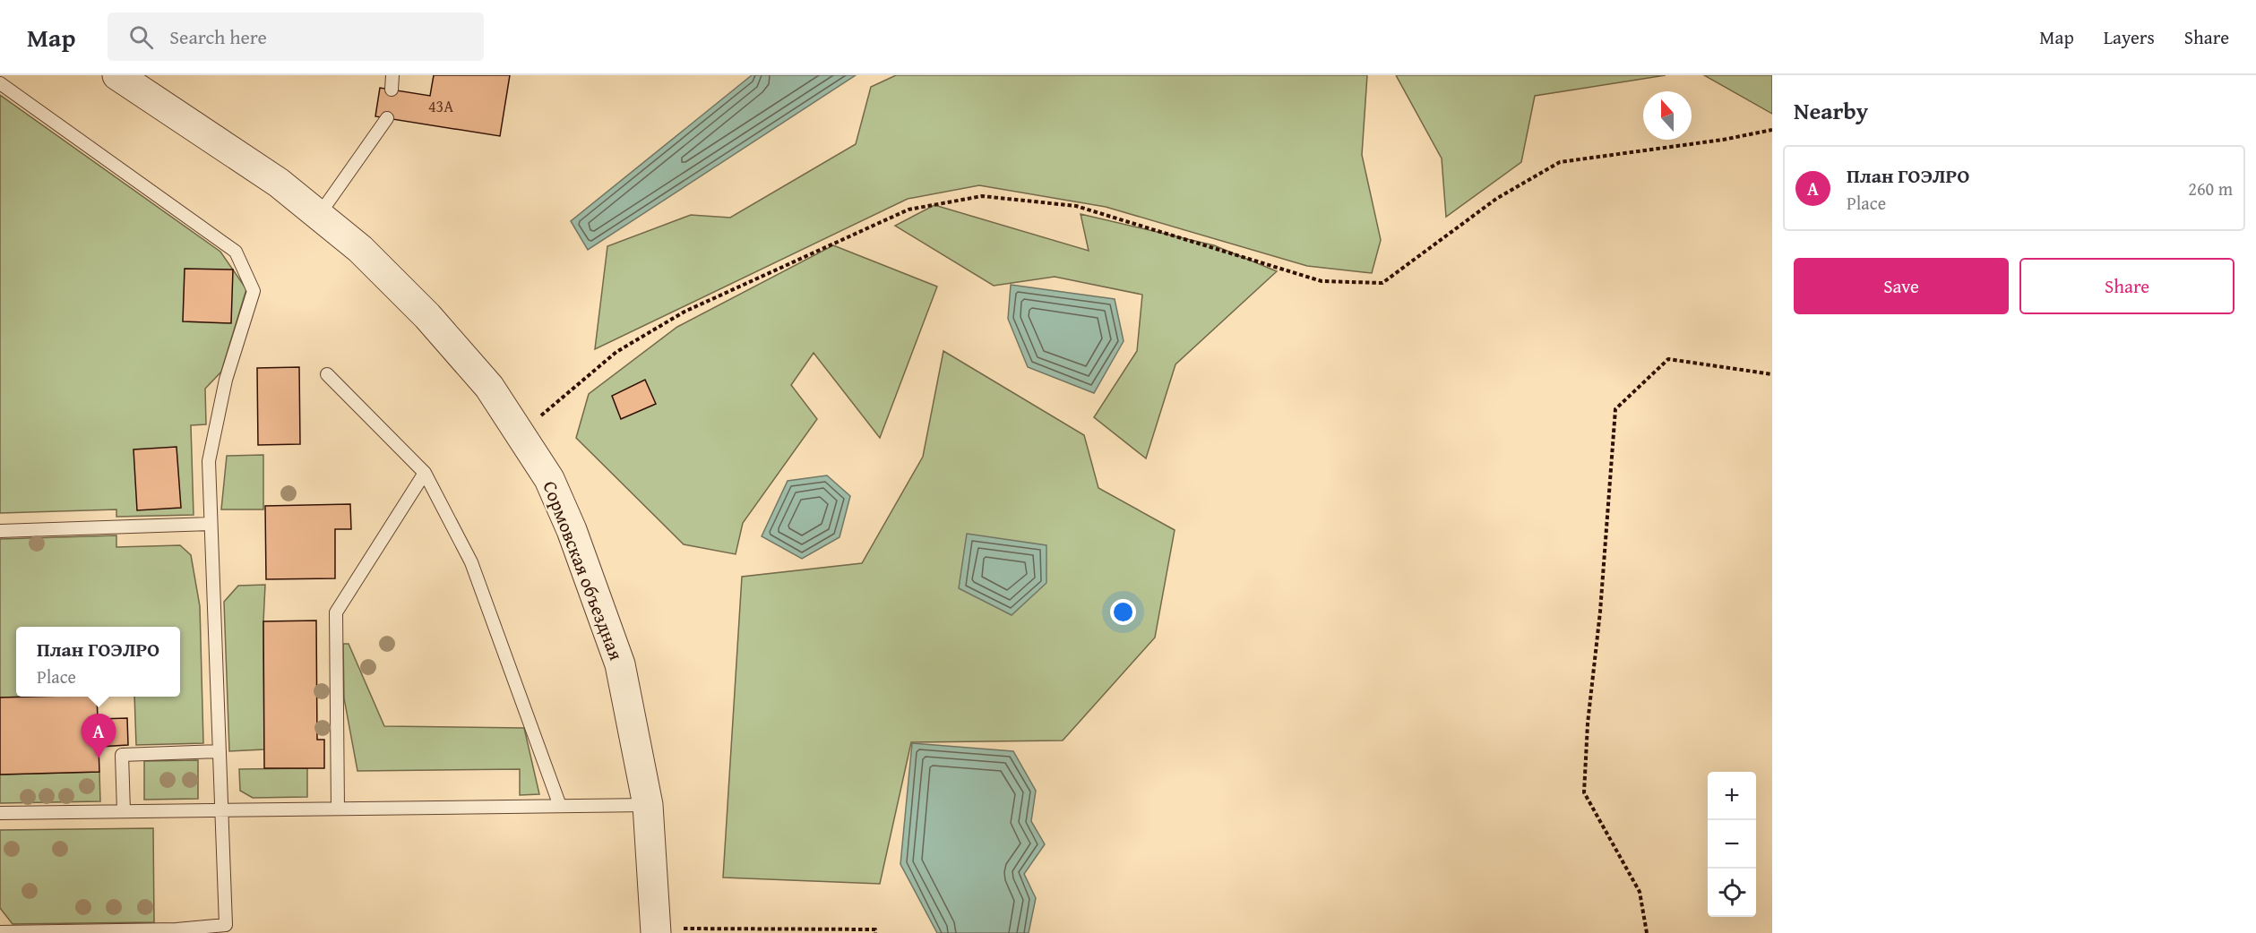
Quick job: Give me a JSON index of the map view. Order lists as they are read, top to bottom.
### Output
{
  "streets": {
    "street": ["Сормовская объездная"]
  },
  "house_numbers": ["43А"],
  "north": "top",
  "page": {
    "header": "Map",
    "search": "Search here",
    "nav": ["Map", "Layers", "Share"],
    "heading": "Nearby",
    "list": [
      {
        "mark": "A",
        "name": "План ГОЭЛРО",
        "note": "Place",
        "value": "260 m"
      }
    ],
    "buttons": ["Save", "Share"],
    "popup": ["План ГОЭЛРО", "Place"],
    "pins": "A",
    "map_buttons": ["+", "−"]
  }
}
